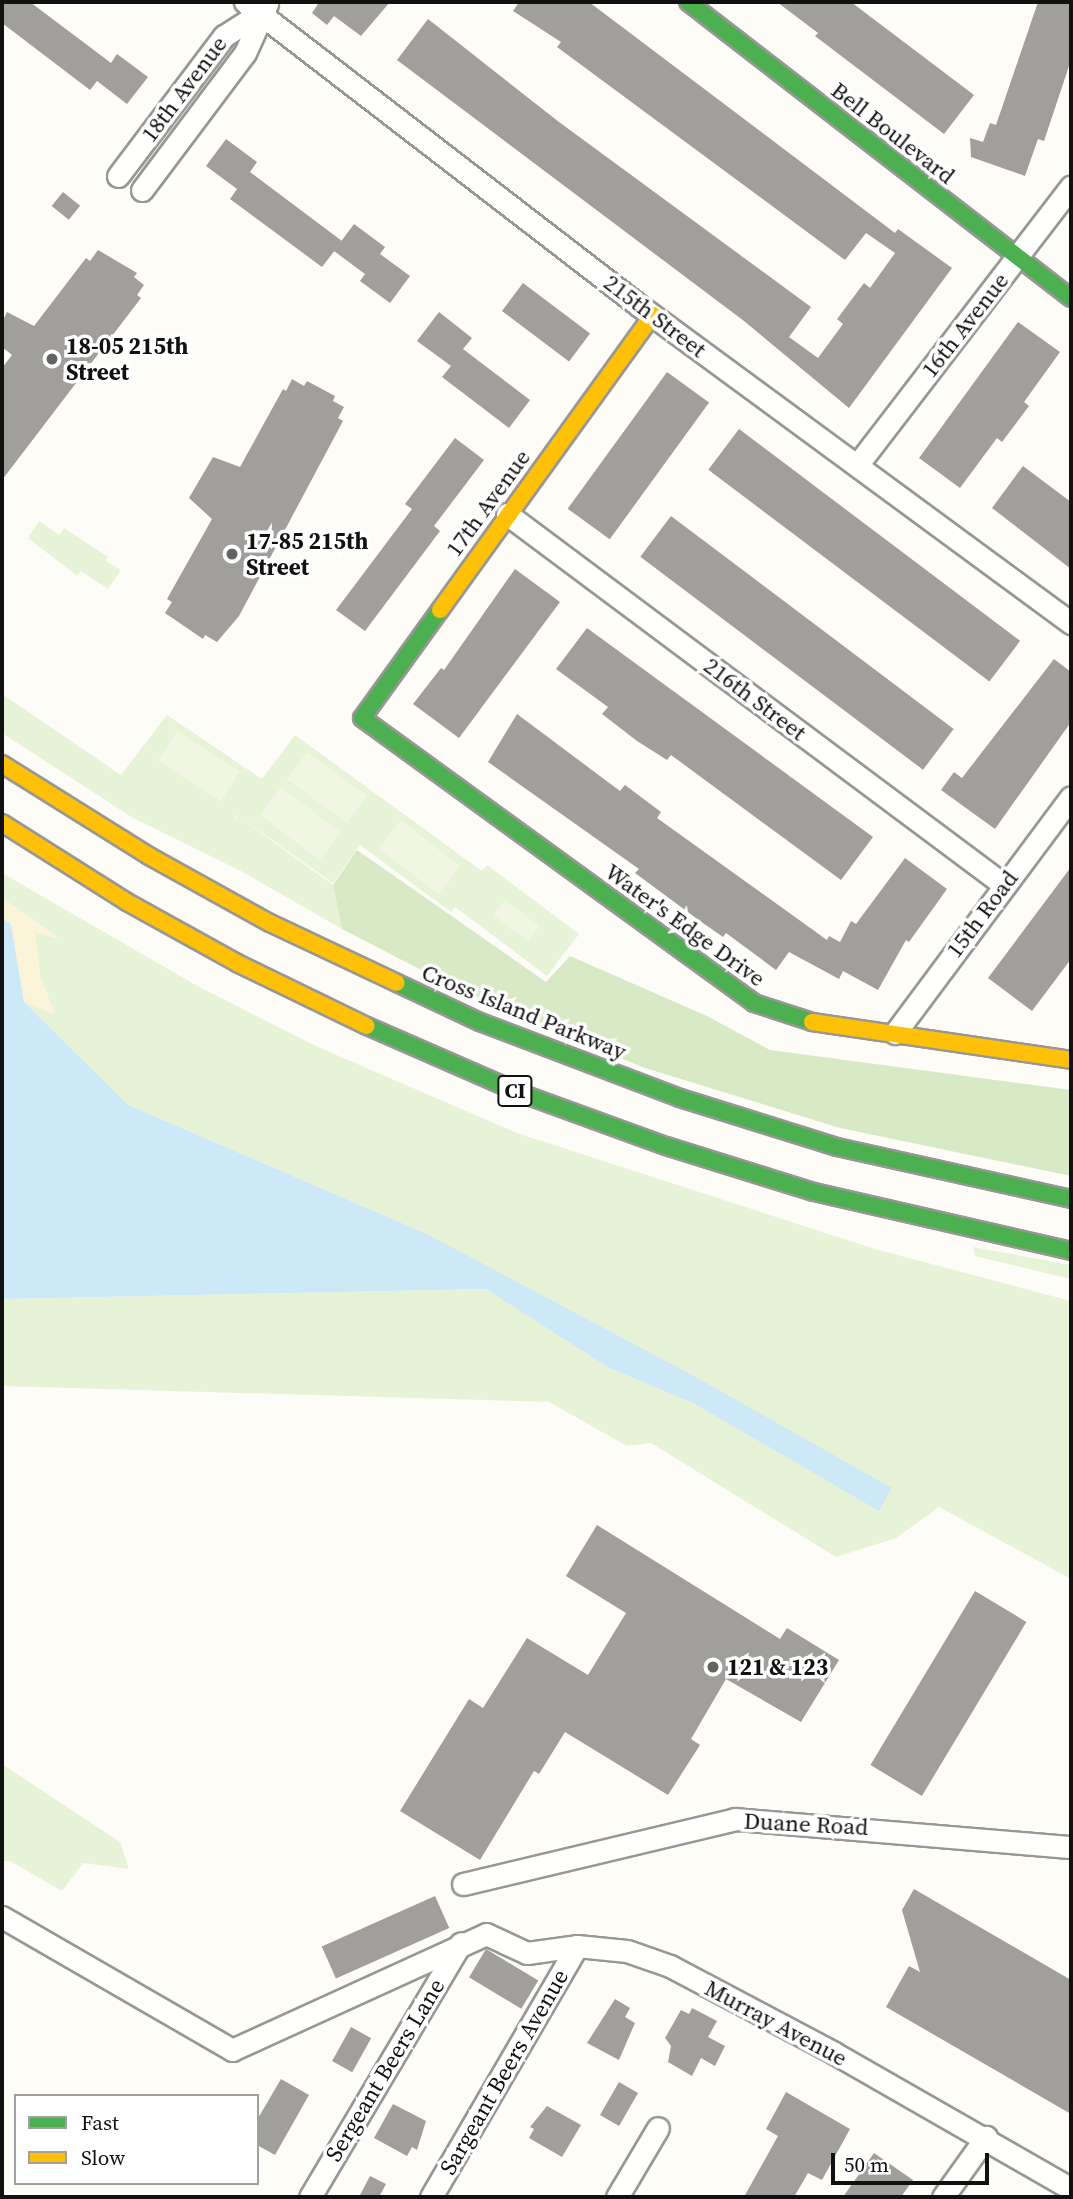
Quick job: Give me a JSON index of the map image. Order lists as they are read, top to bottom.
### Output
{
  "streets": {
    "main road": [
      "Bell Boulevard",
      "17th Avenue",
      "Water's Edge Drive",
      "Cross Island Parkway",
      "CI"
    ],
    "street": [
      "18th Avenue",
      "215th Street",
      "16th Avenue",
      "216th Street",
      "15th Road",
      "Duane Road",
      "Murray Avenue",
      "Sergeant Beers Lane",
      "Sargeant Beers Avenue"
    ]
  },
  "crossings": [
    ["18th Avenue", "215th Street"],
    ["Bell Boulevard", "16th Avenue"],
    ["215th Street", "16th Avenue"],
    ["215th Street", "17th Avenue"],
    ["17th Avenue", "216th Street"],
    ["17th Avenue", "Water's Edge Drive"],
    ["216th Street", "15th Road"],
    ["15th Road", "Water's Edge Drive"],
    ["Murray Avenue", "Sergeant Beers Lane"],
    ["Murray Avenue", "Sargeant Beers Avenue"]
  ],
  "places": ["18-05 215th Street", "17-85 215th Street", "121 & 123"],
  "legend": ["Fast", "Slow"],
  "scale_bar": "50 m"
}
